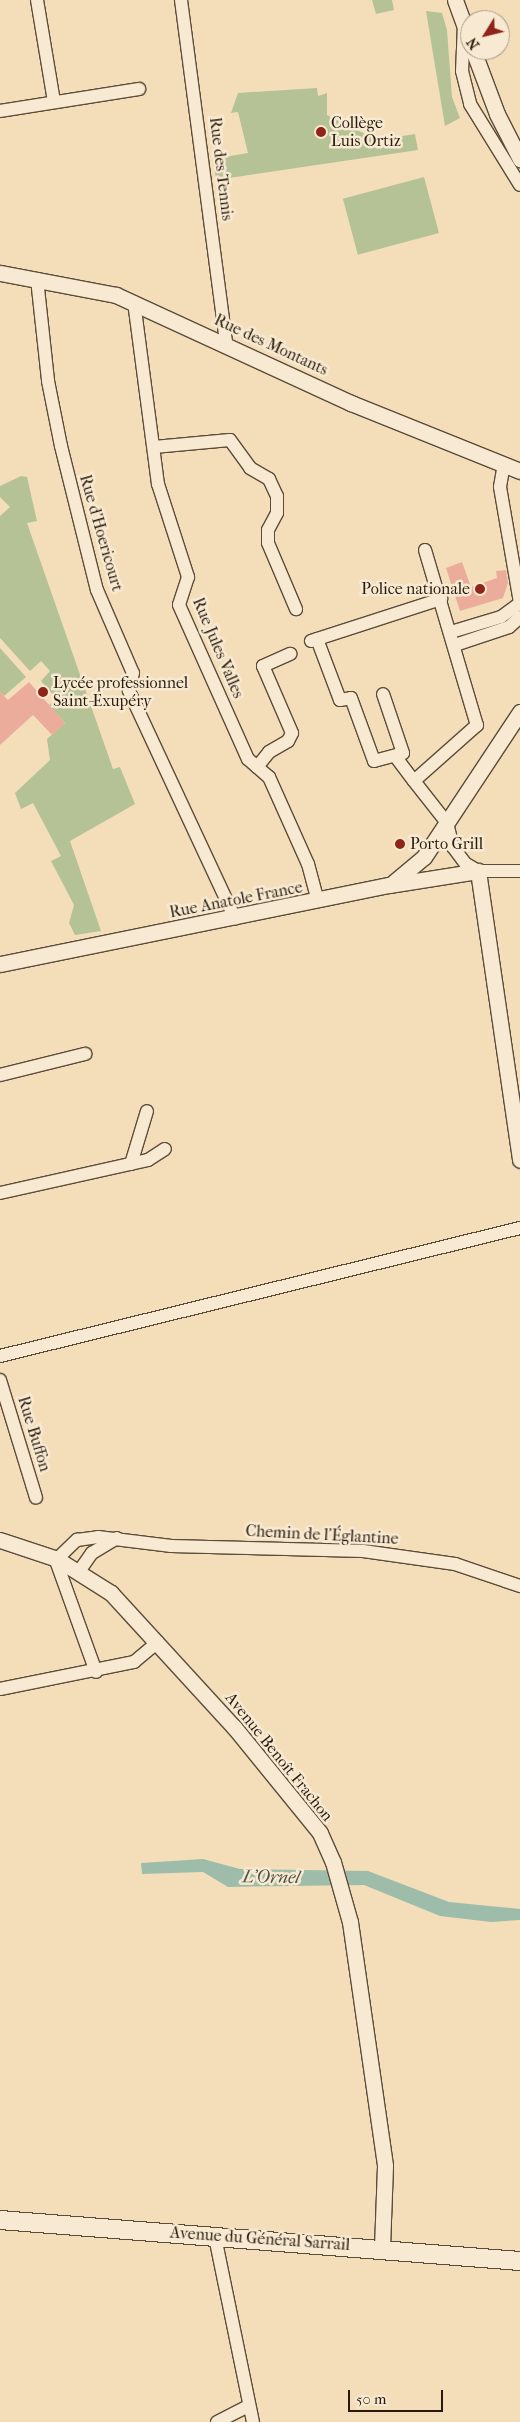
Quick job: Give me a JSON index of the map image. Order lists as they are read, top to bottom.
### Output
{
  "streets": {
    "main road": ["Avenue du Général Sarrail"],
    "street": [
      "Rue des Tennis",
      "Rue des Montants",
      "Rue d'Hoericourt",
      "Rue Jules Valles",
      "Rue Anatole France",
      "Rue Buffon",
      "Chemin de l'Églantine",
      "Avenue Benoît Frachon"
    ]
  },
  "crossings": [
    ["Rue des Tennis", "Rue des Montants"],
    ["Rue des Montants", "Rue d'Hoericourt"],
    ["Rue des Montants", "Rue Jules Valles"],
    ["Rue d'Hoericourt", "Rue Anatole France"],
    ["Rue Jules Valles", "Rue Anatole France"],
    ["Chemin de l'Églantine", "Avenue Benoît Frachon"],
    ["Avenue Benoît Frachon", "Avenue du Général Sarrail"]
  ],
  "water": ["L'Ornel"],
  "places": [
    "Collège Luis Ortiz",
    "Police nationale",
    "Lycée professionnel Saint-Exupéry",
    "Porto Grill"
  ],
  "scale_bar": "50 m",
  "north": "bottom left"
}
